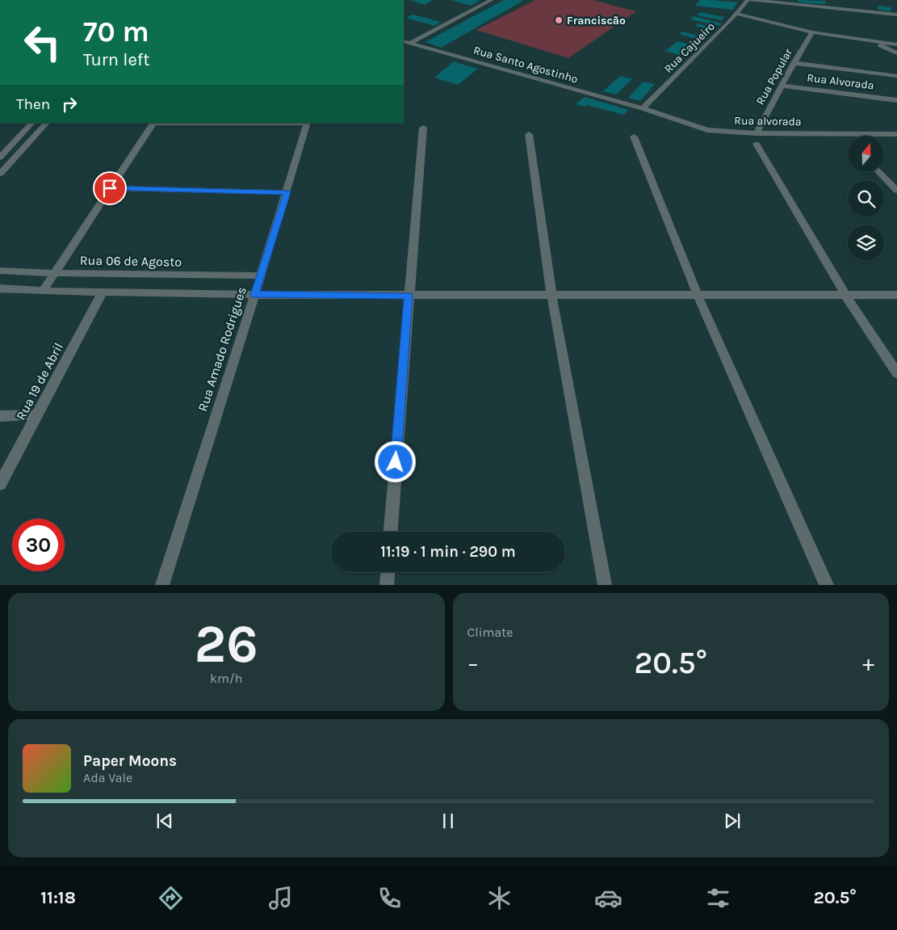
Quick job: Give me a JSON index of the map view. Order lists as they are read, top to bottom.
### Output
{
  "streets": {
    "street": [
      "Rua Cajueiro",
      "Rua Santo Agostinho",
      "Rua Popular",
      "Rua Alvorada",
      "Rua alvorada",
      "Rua 06 de Agosto",
      "Rua Amado Rodrigues",
      "Rua 19 de Abril"
    ]
  },
  "crossings": [
    ["Rua Cajueiro", "Rua Santo Agostinho"],
    ["Rua Cajueiro", "Rua alvorada"],
    ["Rua Santo Agostinho", "Rua alvorada"],
    ["Rua Popular", "Rua Alvorada"],
    ["Rua Popular", "Rua alvorada"],
    ["Rua 06 de Agosto", "Rua Amado Rodrigues"]
  ],
  "places": ["Franciscão"],
  "north": "top",
  "page": {
    "turn": ["70 m", "Turn left"],
    "then": "Then",
    "limit": "30",
    "trip": "11:19 · 1 min · 290 m",
    "tile": [
      ["26", "km/h"],
      "Climate"
    ],
    "heat": ["−", "20.5°", "+"],
    "song": ["Paper Moons", "Ada Vale"],
    "tabs": ["11:18", "20.5°"]
  }
}
